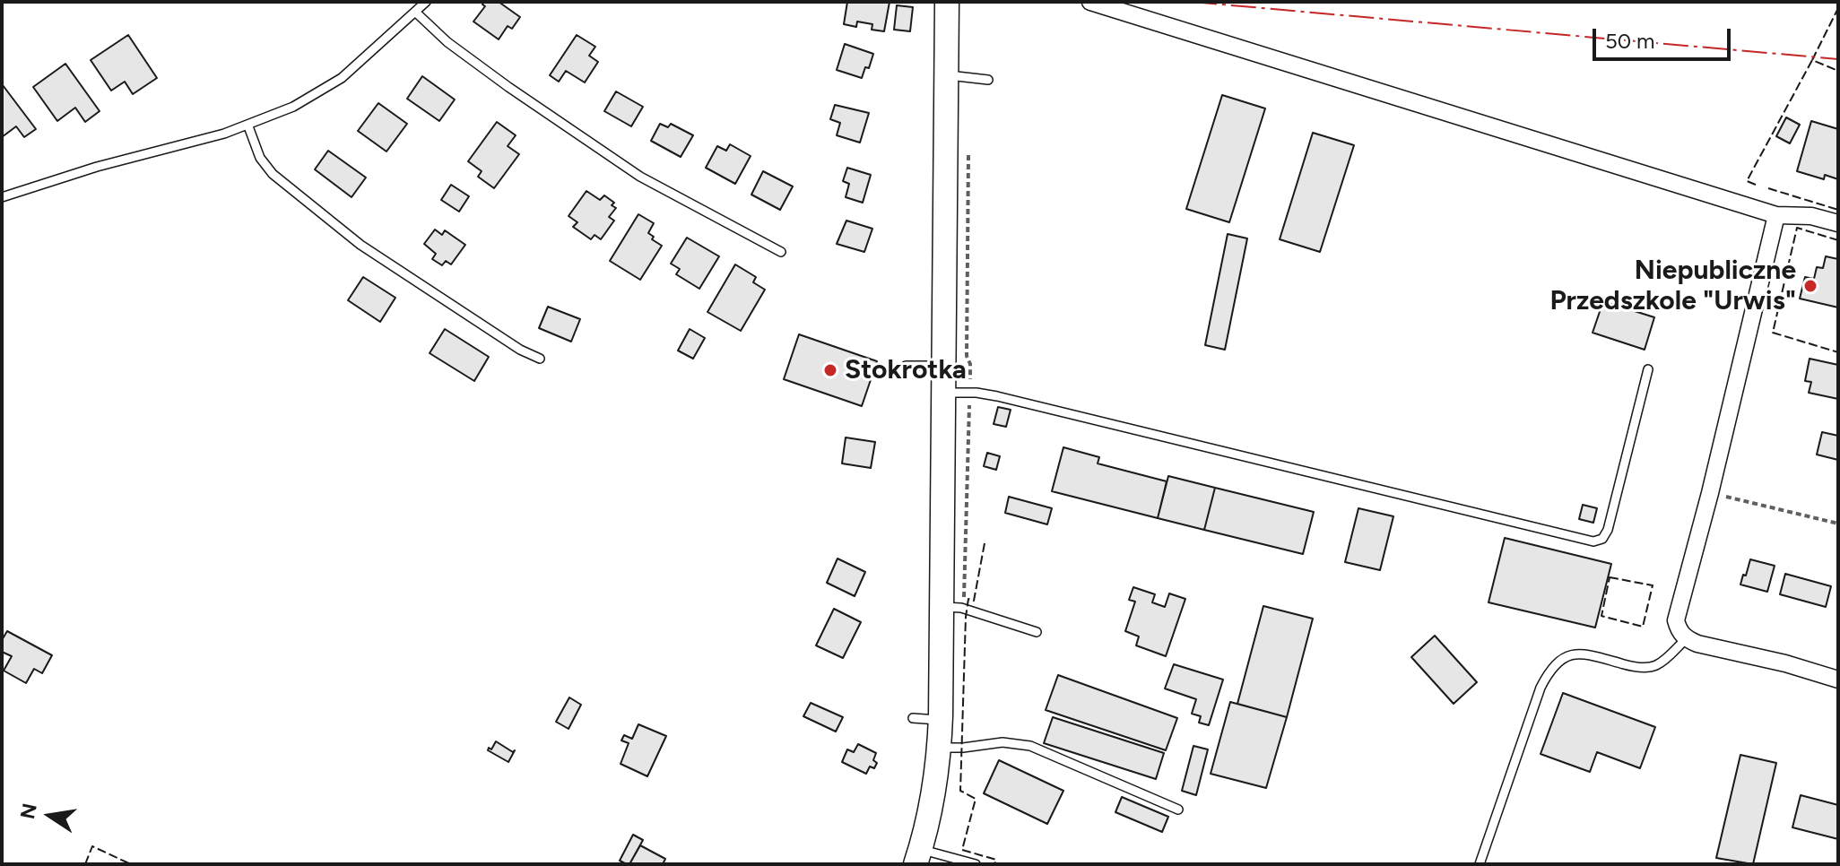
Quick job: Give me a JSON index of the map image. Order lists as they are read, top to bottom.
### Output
{
  "places": ["Niepubliczne Przedszkole \"Urwis\"", "Stokrotka"],
  "scale_bar": "50 m",
  "north": "left"
}
